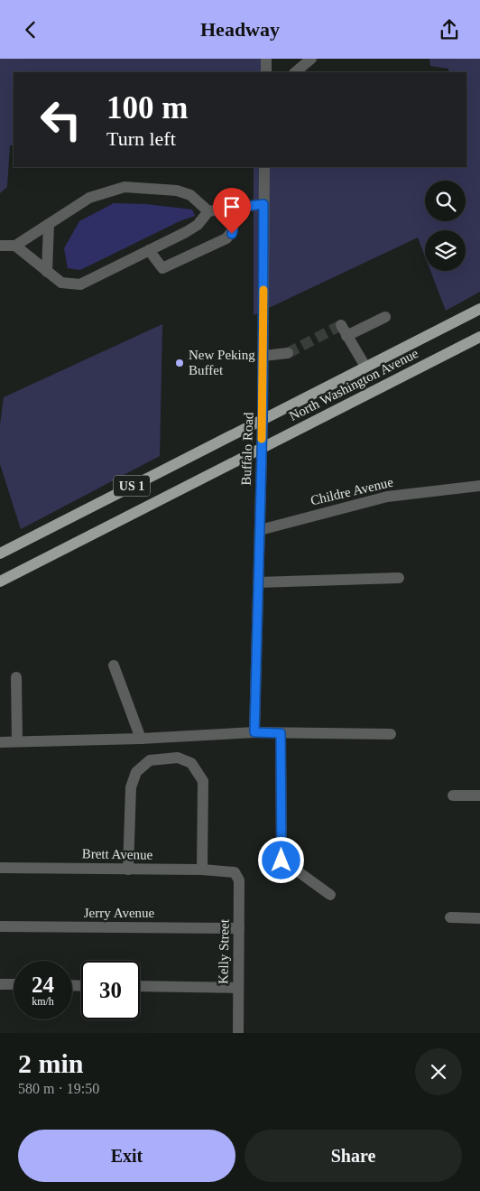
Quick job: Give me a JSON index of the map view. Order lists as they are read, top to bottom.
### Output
{
  "streets": {
    "main road": ["North Washington Avenue", "US 1"],
    "street": [
      "Buffalo Road",
      "Childre Avenue",
      "Brett Avenue",
      "Jerry Avenue",
      "Kelly Street"
    ]
  },
  "crossings": [
    ["North Washington Avenue", "Buffalo Road"],
    ["Buffalo Road", "Childre Avenue"],
    ["Brett Avenue", "Kelly Street"],
    ["Jerry Avenue", "Kelly Street"]
  ],
  "places": ["New Peking Buffet"],
  "page": {
    "header": "Headway",
    "turn": ["100 m", "Turn left"],
    "speed": "24 km/h",
    "limit": "30",
    "heading": ["2 min", "580 m · 19:50"],
    "buttons": ["Exit", "Share"]
  }
}
